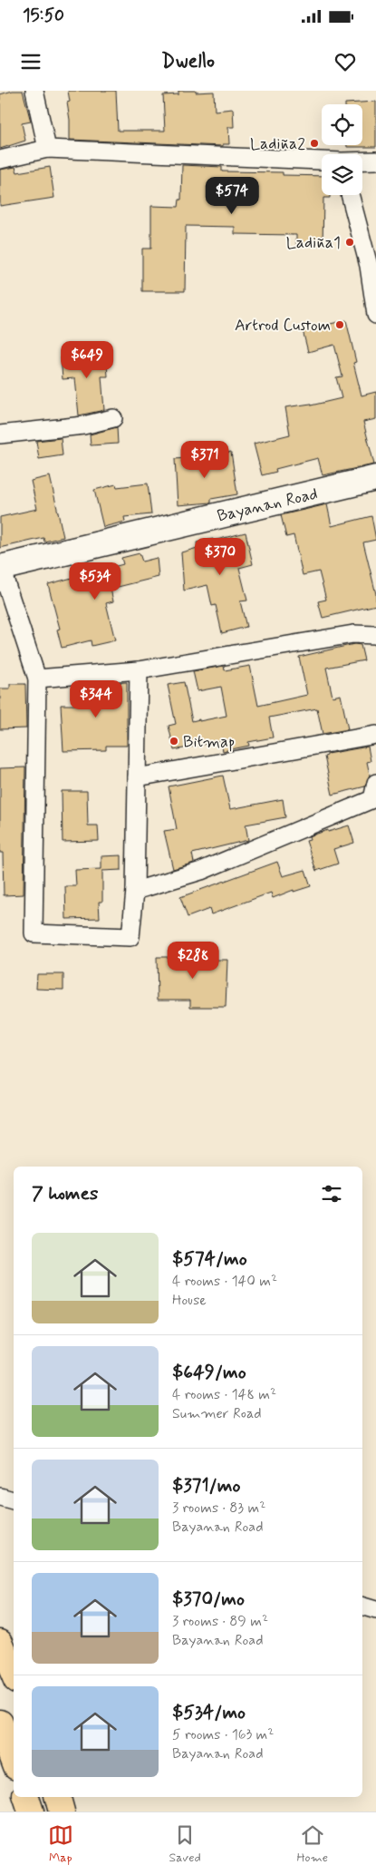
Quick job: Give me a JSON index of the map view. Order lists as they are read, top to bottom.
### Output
{
  "streets": {
    "main road": ["Bayanan Road"]
  },
  "places": [
    "Ladiña2",
    "Ladiña1",
    "Artrod Custom",
    "Bitmap"
  ],
  "page": {
    "status": "15:50",
    "header": "Dwello",
    "price": [
      "$574",
      "$649",
      "$371",
      "$370",
      "$534",
      "$344",
      "$288"
    ],
    "heading": "7 homes",
    "list": [
      {
        "name": "$574/mo",
        "note": "4 rooms · 140 m² · House"
      },
      {
        "name": "$649/mo",
        "note": "4 rooms · 148 m² · Summer Road"
      },
      {
        "name": "$371/mo",
        "note": "3 rooms · 83 m² · Bayanan Road"
      },
      {
        "name": "$370/mo",
        "note": "3 rooms · 89 m² · Bayanan Road"
      },
      {
        "name": "$534/mo",
        "note": "5 rooms · 163 m² · Bayanan Road"
      }
    ],
    "tabs": ["Map", "Saved", "Home"]
  }
}
